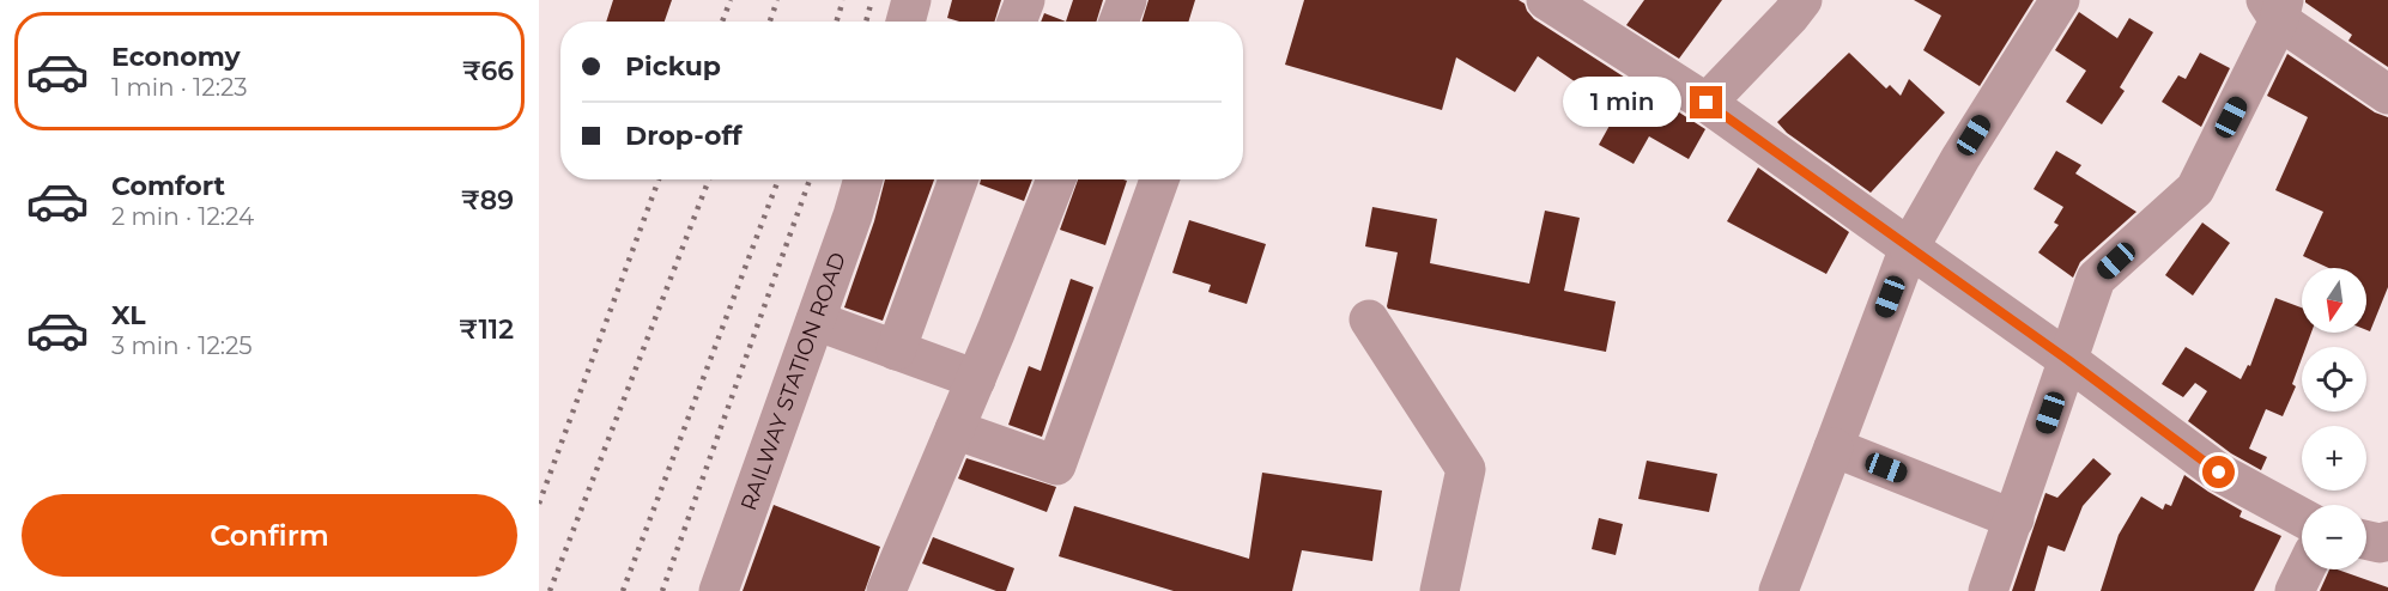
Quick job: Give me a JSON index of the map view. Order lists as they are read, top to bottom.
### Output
{
  "streets": {
    "street": ["RAILWAY STATION ROAD"]
  },
  "north": "bottom",
  "page": {
    "list": [
      {
        "name": "Economy",
        "note": "1 min · 12:23",
        "value": "₹66"
      },
      {
        "name": "Comfort",
        "note": "2 min · 12:24",
        "value": "₹89"
      },
      {
        "name": "XL",
        "note": "3 min · 12:25",
        "value": "₹112"
      }
    ],
    "banner": ["Pickup", "Drop-off"],
    "bubble": "1 min",
    "map_buttons": ["+", "−"],
    "buttons": "Confirm"
  }
}
